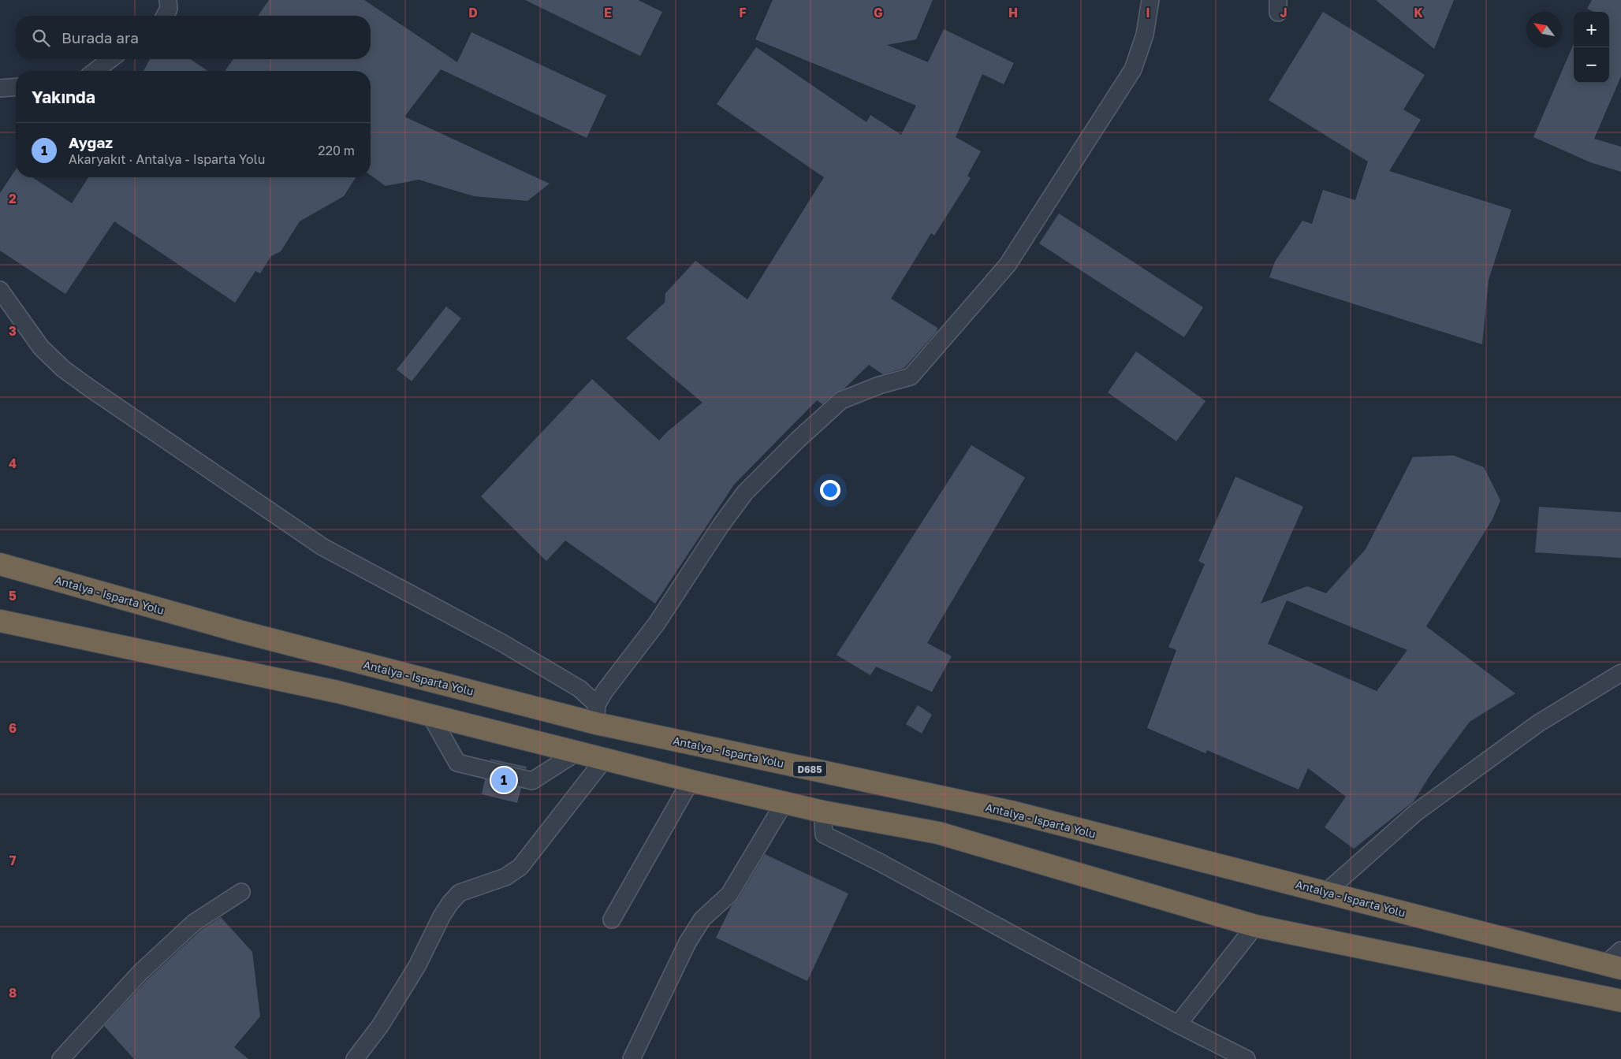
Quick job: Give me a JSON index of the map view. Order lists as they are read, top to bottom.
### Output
{
  "streets": {
    "highway": ["Antalya - Isparta Yolu", "D685"]
  },
  "north": "top left",
  "page": {
    "map_buttons": ["+", "−"],
    "search": "Burada ara",
    "heading": "Yakında",
    "list": [
      {
        "mark": "1",
        "name": "Aygaz",
        "note": "Akaryakıt · Antalya - Isparta Yolu",
        "value": "220 m"
      }
    ],
    "pins": "1"
  },
  "grid": {
    "columns": [
      "D",
      "E",
      "F",
      "G",
      "H",
      "I",
      "J",
      "K"
    ],
    "rows": [
      "2",
      "3",
      "4",
      "5",
      "6",
      "7",
      "8"
    ]
  }
}
